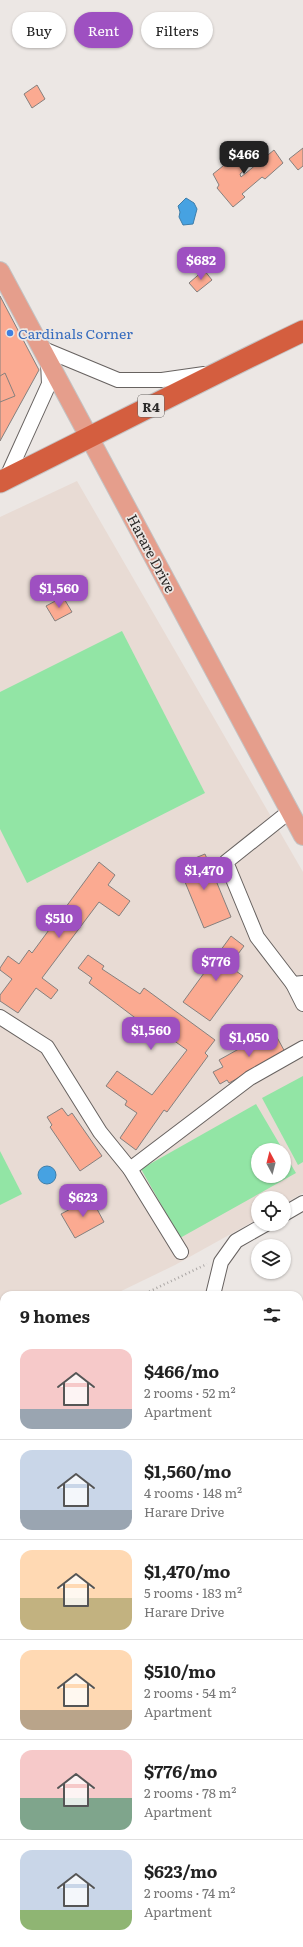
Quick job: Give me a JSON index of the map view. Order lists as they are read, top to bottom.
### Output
{
  "streets": {
    "highway": ["R4"],
    "main road": ["Harare Drive"]
  },
  "crossings": [
    ["R4", "Harare Drive"]
  ],
  "places": ["Cardinals Corner"],
  "north": "top",
  "page": {
    "chip": ["Buy", "Rent", "Filters"],
    "price": [
      "$466",
      "$682",
      "$1,560",
      "$1,470",
      "$510",
      "$776",
      "$1,560",
      "$1,050",
      "$623"
    ],
    "heading": "9 homes",
    "list": [
      {
        "name": "$466/mo",
        "note": "2 rooms · 52 m² · Apartment"
      },
      {
        "name": "$1,560/mo",
        "note": "4 rooms · 148 m² · Harare Drive"
      },
      {
        "name": "$1,470/mo",
        "note": "5 rooms · 183 m² · Harare Drive"
      },
      {
        "name": "$510/mo",
        "note": "2 rooms · 54 m² · Apartment"
      },
      {
        "name": "$776/mo",
        "note": "2 rooms · 78 m² · Apartment"
      },
      {
        "name": "$623/mo",
        "note": "2 rooms · 74 m² · Apartment"
      }
    ]
  }
}
